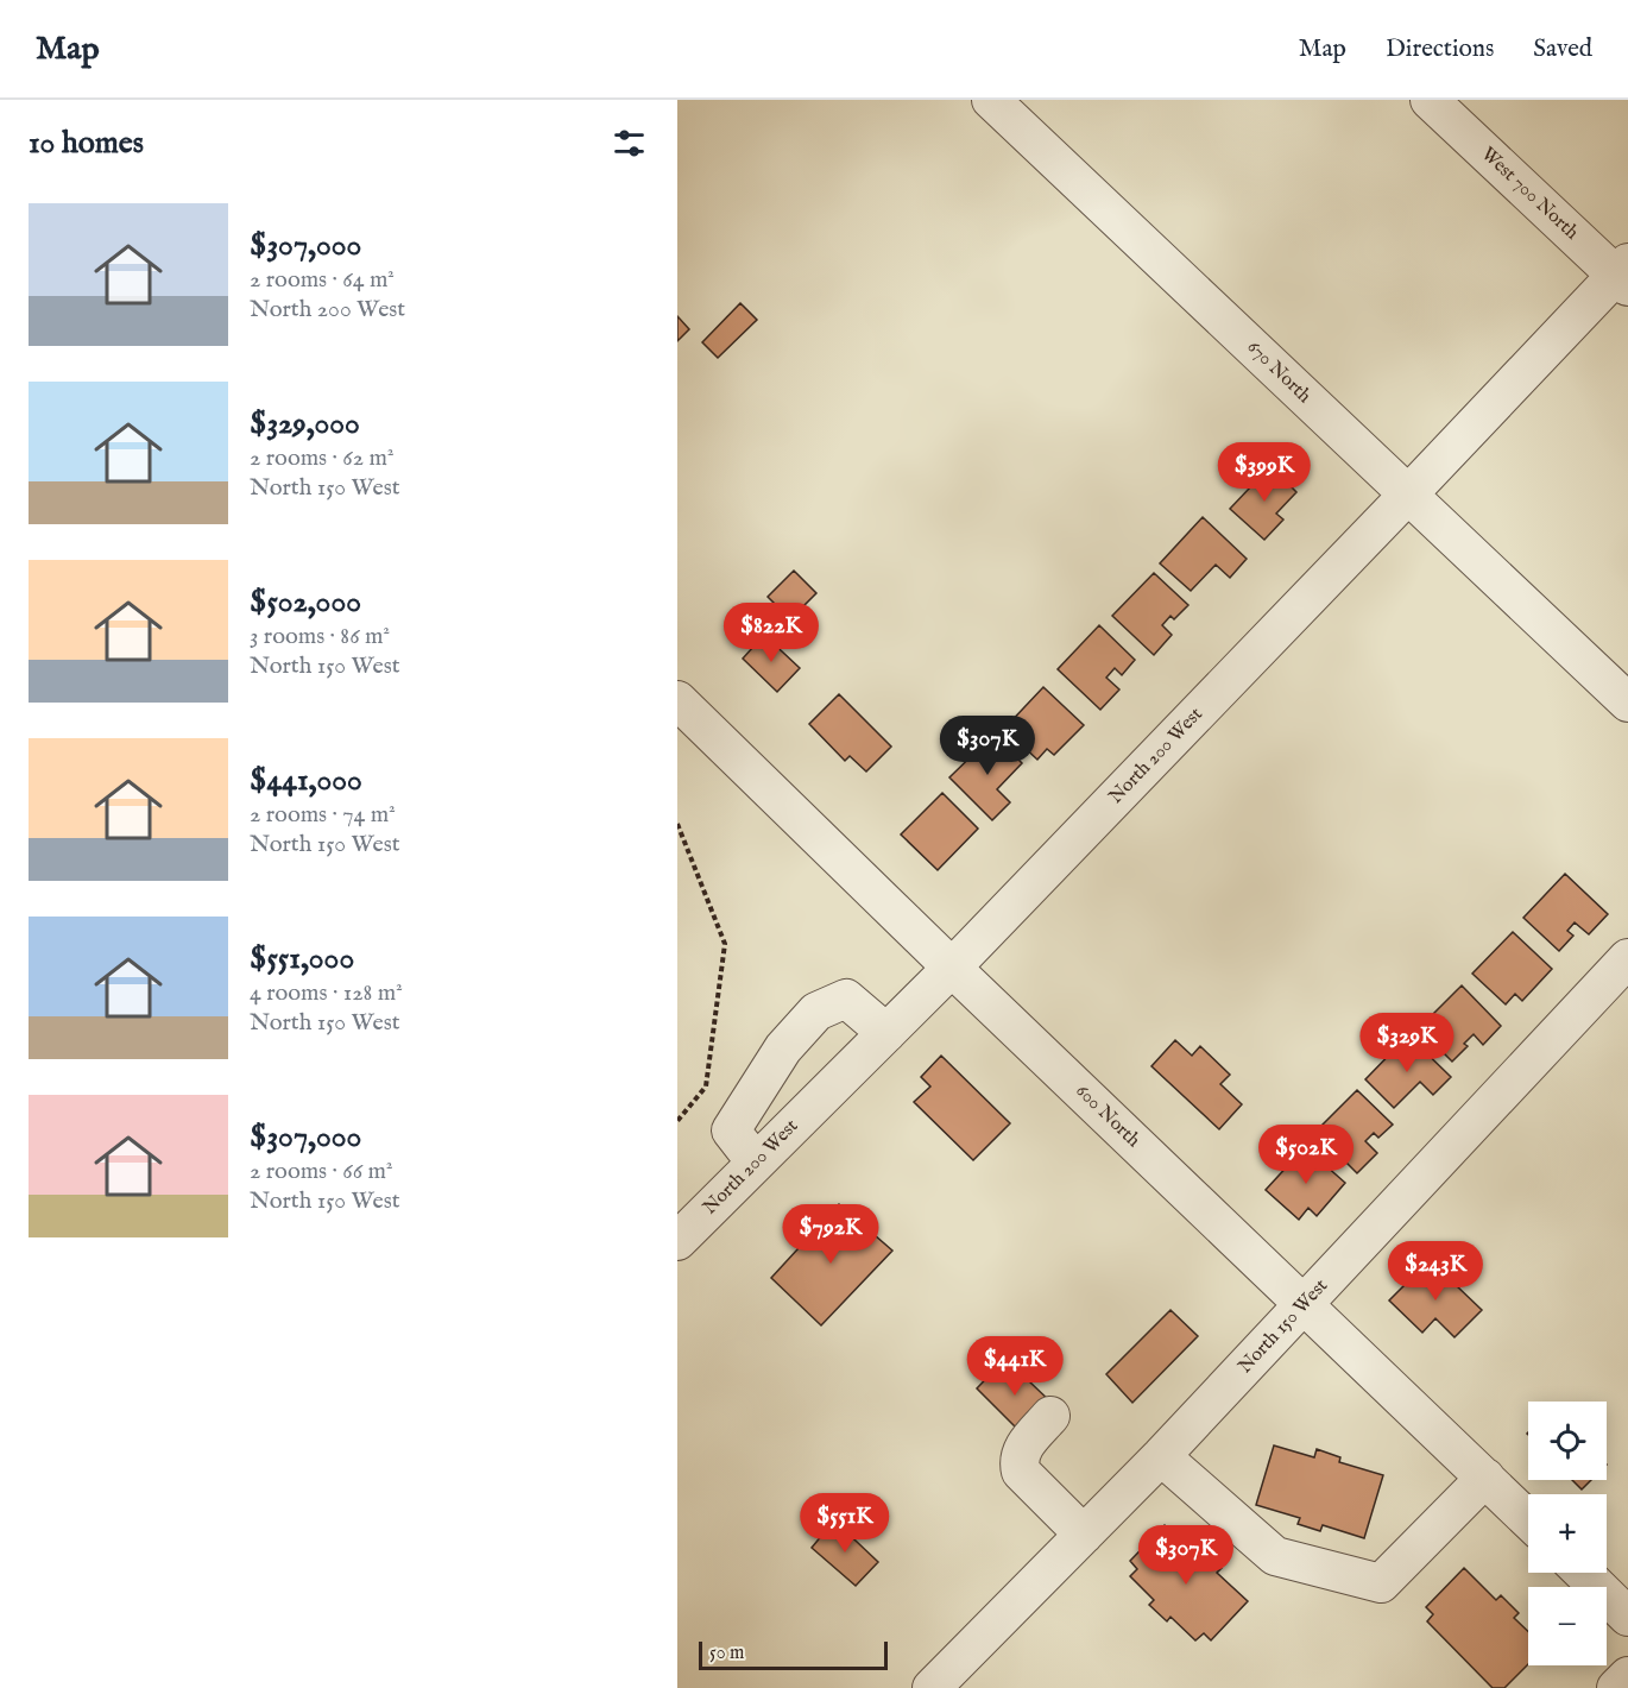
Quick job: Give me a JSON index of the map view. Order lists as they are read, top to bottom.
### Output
{
  "streets": {
    "street": [
      "West 700 North",
      "670 North",
      "North 200 West",
      "600 North",
      "North 150 West"
    ]
  },
  "crossings": [
    ["West 700 North", "North 200 West"],
    ["670 North", "North 200 West"],
    ["North 200 West", "600 North"],
    ["600 North", "North 150 West"]
  ],
  "scale_bar": "50 m",
  "page": {
    "header": "Map",
    "nav": ["Map", "Directions", "Saved"],
    "heading": "10 homes",
    "list": [
      {
        "name": "$307,000",
        "note": "2 rooms · 64 m² · North 200 West"
      },
      {
        "name": "$329,000",
        "note": "2 rooms · 62 m² · North 150 West"
      },
      {
        "name": "$502,000",
        "note": "3 rooms · 86 m² · North 150 West"
      },
      {
        "name": "$441,000",
        "note": "2 rooms · 74 m² · North 150 West"
      },
      {
        "name": "$551,000",
        "note": "4 rooms · 128 m² · North 150 West"
      },
      {
        "name": "$307,000",
        "note": "2 rooms · 66 m² · North 150 West"
      }
    ],
    "price": [
      "$399K",
      "$822K",
      "$307K",
      "$329K",
      "$502K",
      "$792K",
      "$243K",
      "$441K",
      "$551K",
      "$307K"
    ],
    "map_buttons": ["+", "−"],
    "scale": "50 m"
  }
}
